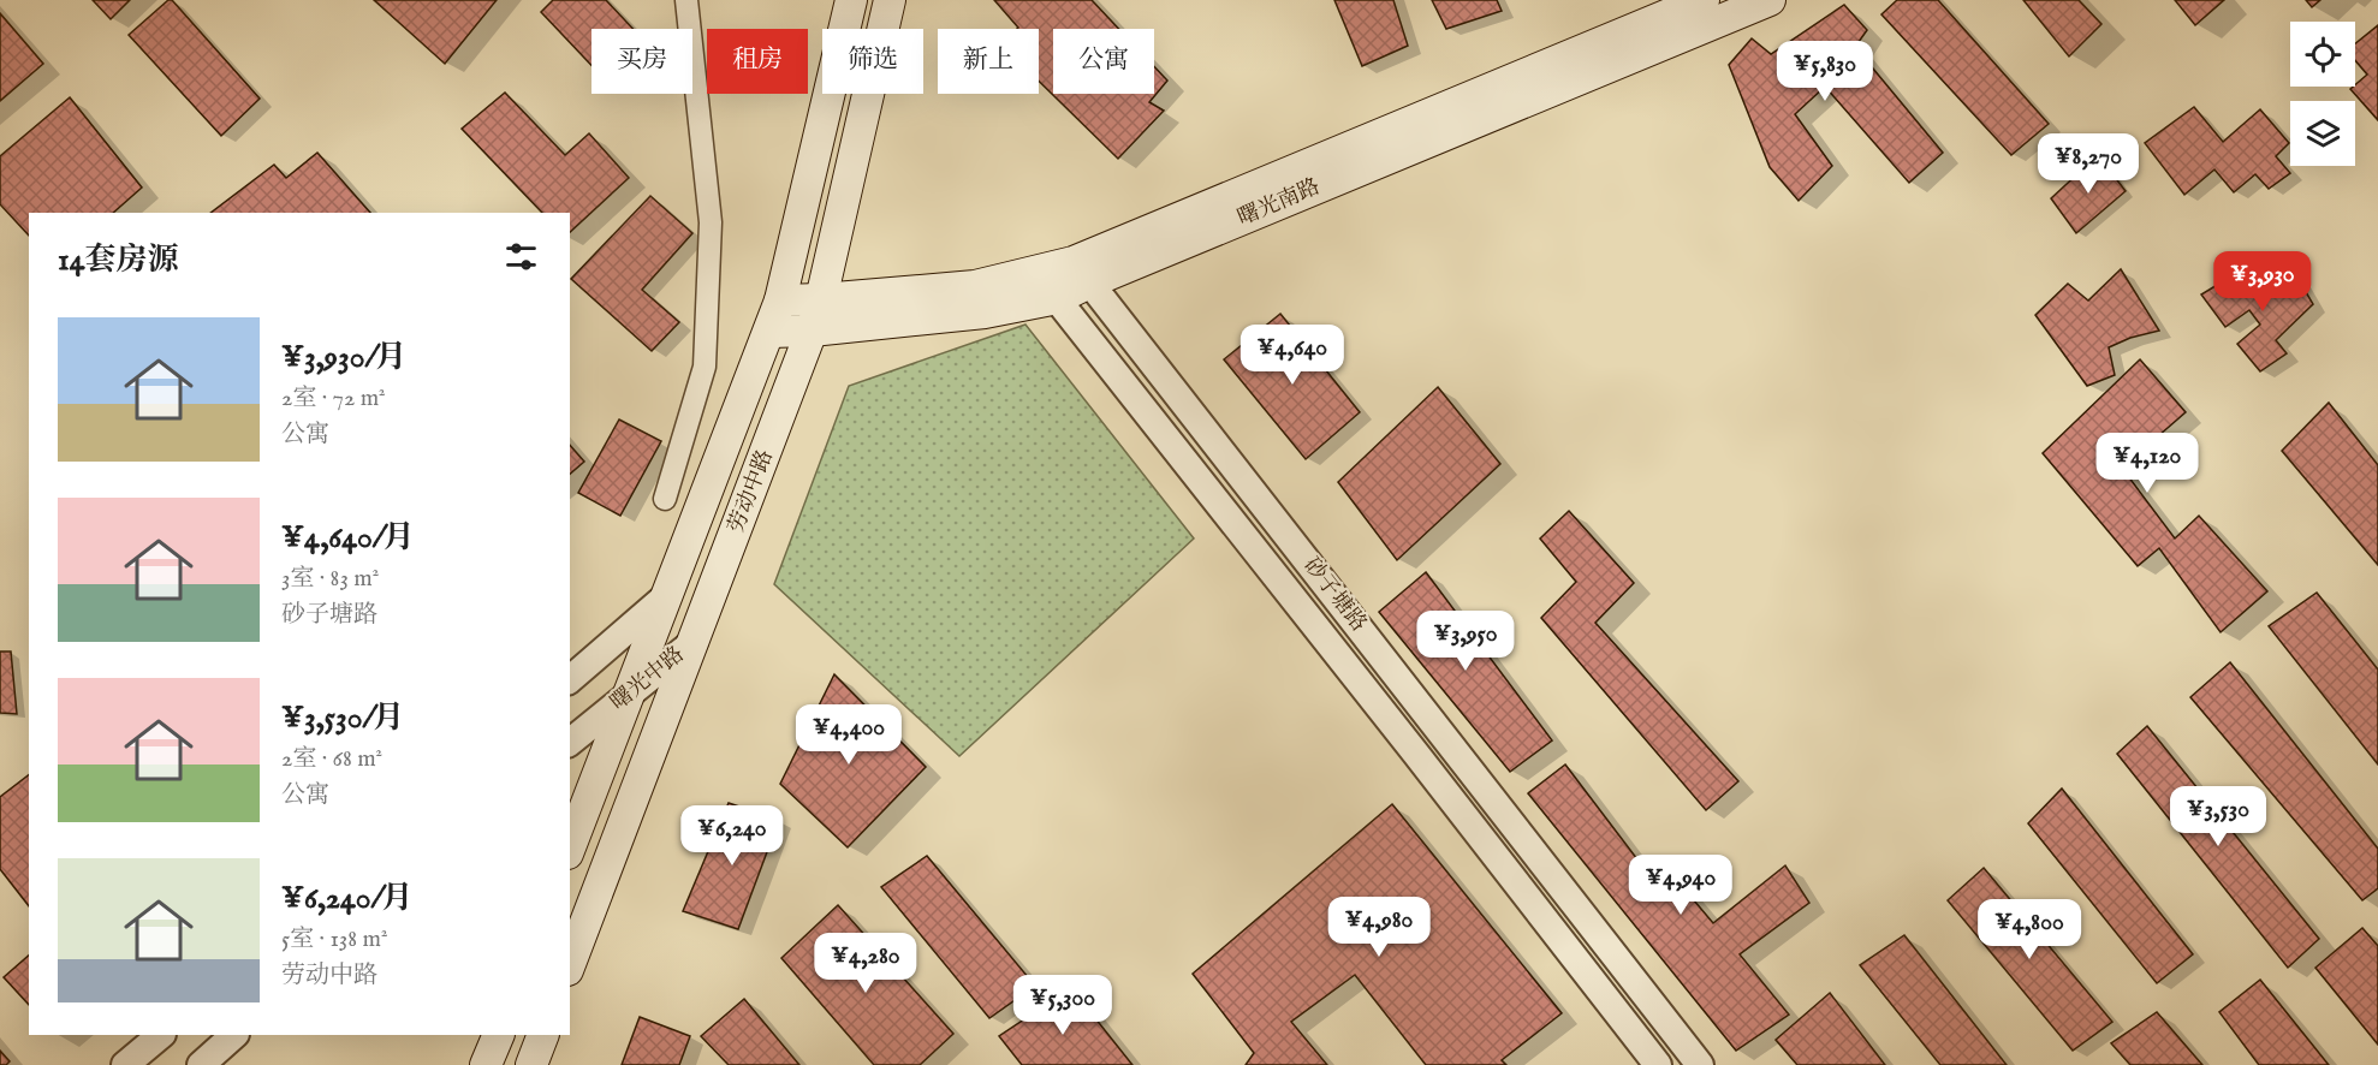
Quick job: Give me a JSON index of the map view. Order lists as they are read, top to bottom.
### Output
{
  "streets": {
    "main road": ["曙光南路", "劳动中路"],
    "street": ["砂子塘路", "曙光中路"]
  },
  "crossings": [
    ["曙光南路", "劳动中路"],
    ["曙光南路", "砂子塘路"],
    ["劳动中路", "曙光中路"]
  ],
  "page": {
    "chip": [
      "买房",
      "租房",
      "筛选",
      "新上",
      "公寓"
    ],
    "price": [
      "¥5,830",
      "¥8,270",
      "¥3,930",
      "¥4,640",
      "¥4,120",
      "¥3,950",
      "¥4,400",
      "¥3,530",
      "¥6,240",
      "¥4,940",
      "¥4,980",
      "¥4,800",
      "¥4,280",
      "¥5,300"
    ],
    "heading": "14套房源",
    "list": [
      {
        "name": "¥3,930/月",
        "note": "2室 · 72 m² · 公寓"
      },
      {
        "name": "¥4,640/月",
        "note": "3室 · 83 m² · 砂子塘路"
      },
      {
        "name": "¥3,530/月",
        "note": "2室 · 68 m² · 公寓"
      },
      {
        "name": "¥6,240/月",
        "note": "5室 · 138 m² · 劳动中路"
      }
    ]
  }
}
